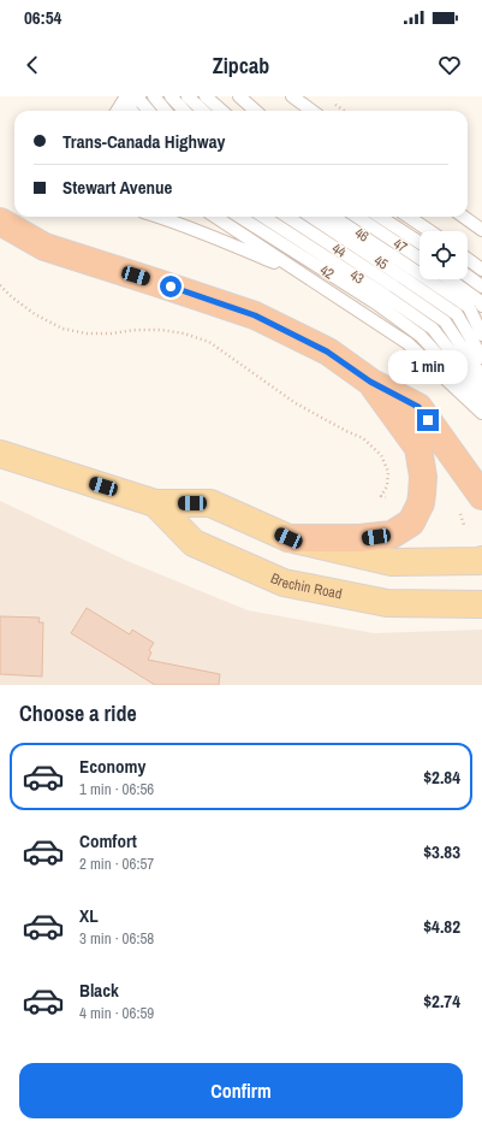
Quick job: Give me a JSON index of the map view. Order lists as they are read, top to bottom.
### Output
{
  "streets": {
    "main road": ["Brechin Road"],
    "lane": [
      "46",
      "47",
      "44",
      "45",
      "42",
      "43"
    ]
  },
  "page": {
    "status": "06:54",
    "header": "Zipcab",
    "banner": ["Trans-Canada Highway", "Stewart Avenue"],
    "bubble": "1 min",
    "heading": "Choose a ride",
    "list": [
      {
        "name": "Economy",
        "note": "1 min · 06:56",
        "value": "$2.84"
      },
      {
        "name": "Comfort",
        "note": "2 min · 06:57",
        "value": "$3.83"
      },
      {
        "name": "XL",
        "note": "3 min · 06:58",
        "value": "$4.82"
      },
      {
        "name": "Black",
        "note": "4 min · 06:59",
        "value": "$2.74"
      }
    ],
    "buttons": "Confirm"
  }
}
